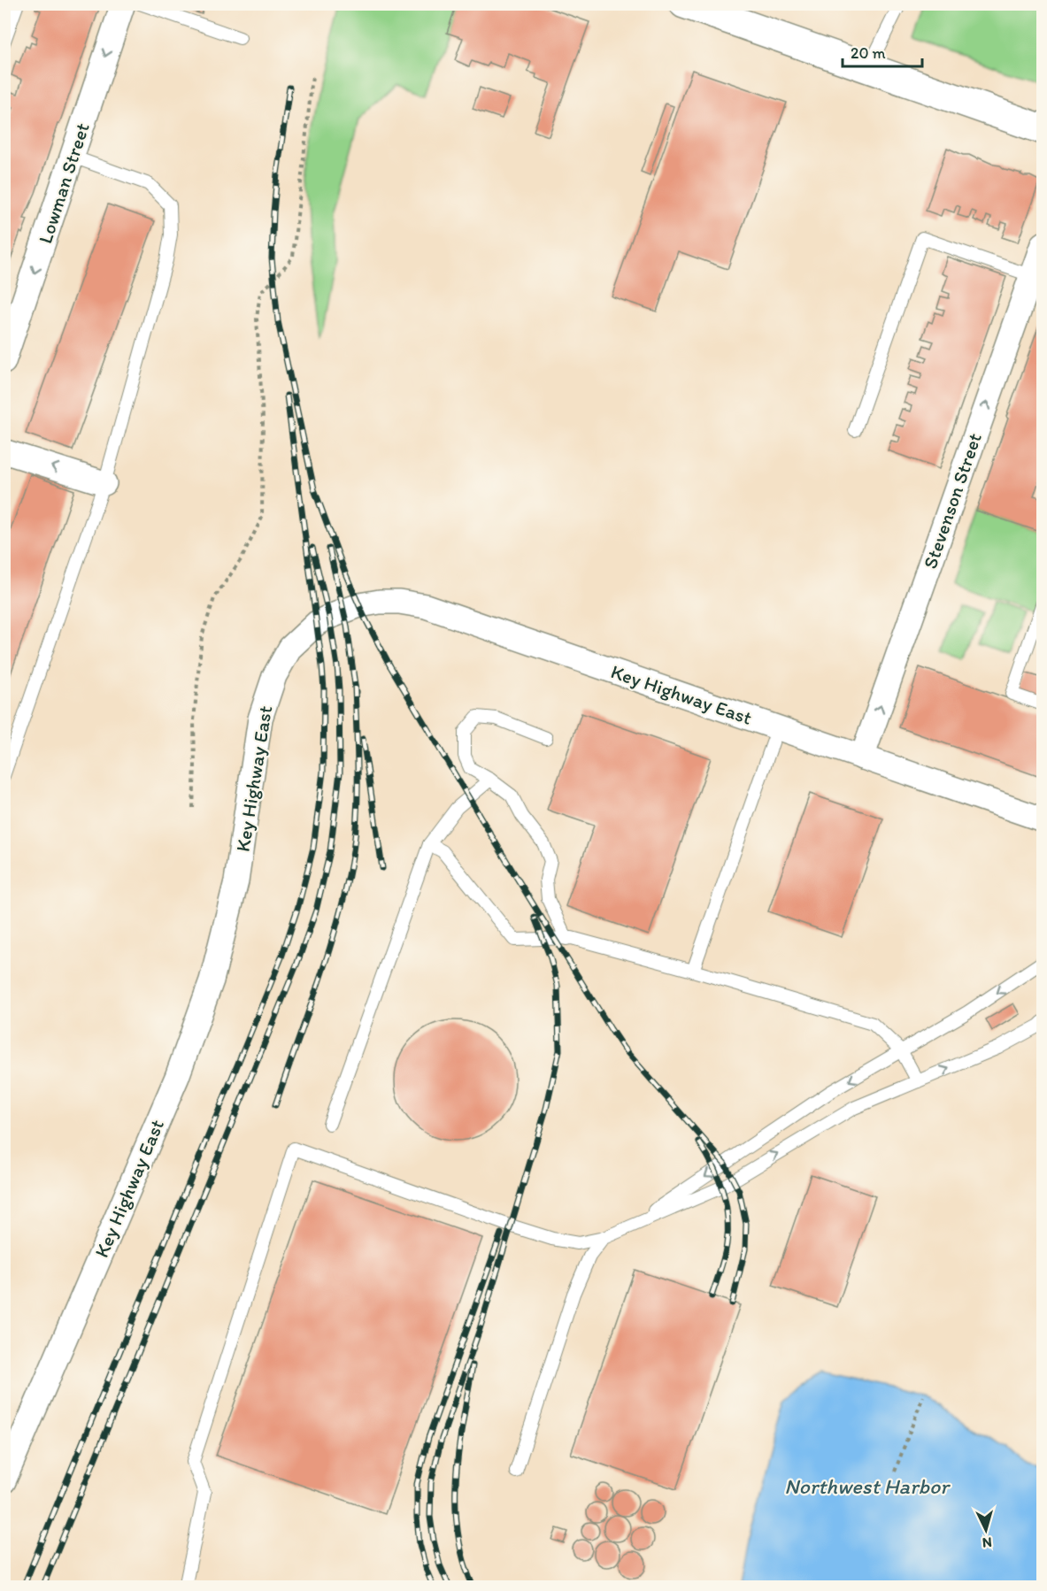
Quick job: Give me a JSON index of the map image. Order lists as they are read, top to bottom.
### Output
{
  "streets": {
    "street": ["Lowman Street", "Stevenson Street", "Key Highway East"]
  },
  "crossings": [
    ["Stevenson Street", "Key Highway East"]
  ],
  "one_way": ["Lowman Street", "Stevenson Street"],
  "water": ["Northwest Harbor"],
  "scale_bar": "20 m",
  "north": "bottom"
}
